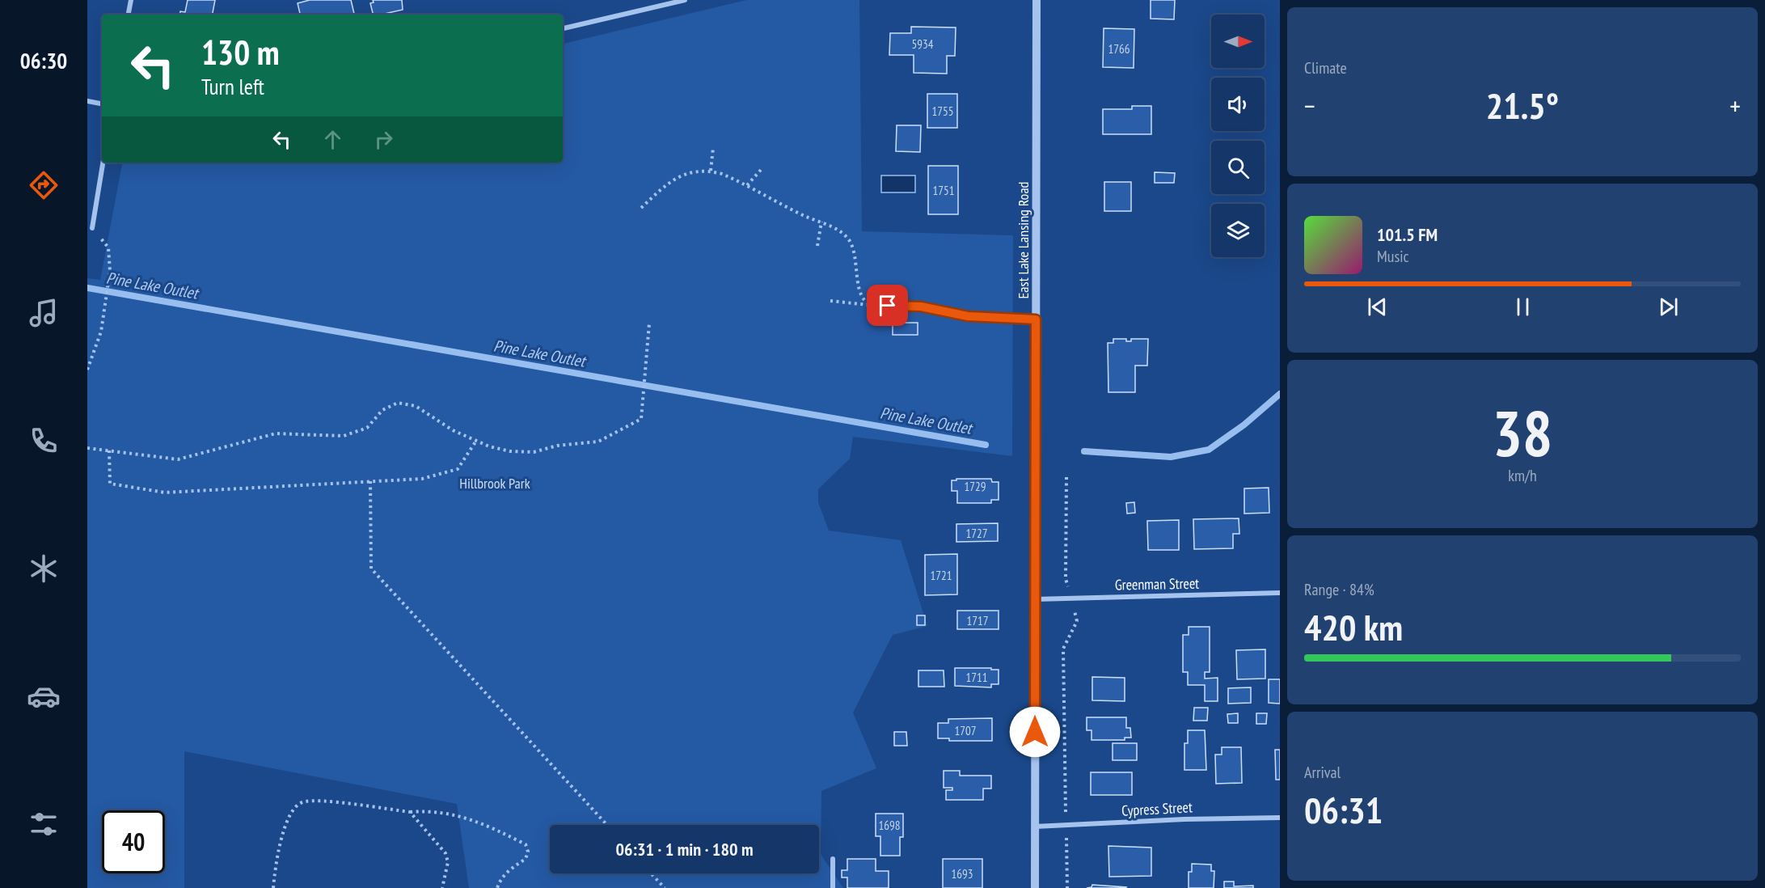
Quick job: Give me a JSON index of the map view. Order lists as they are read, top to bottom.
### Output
{
  "streets": {
    "street": ["East Lake Lansing Road", "Greenman Street", "Cypress Street"]
  },
  "crossings": [
    ["East Lake Lansing Road", "Greenman Street"],
    ["East Lake Lansing Road", "Cypress Street"]
  ],
  "water": ["Pine Lake Outlet"],
  "parks": ["Hillbrook Park"],
  "house_numbers": [
    "5934",
    "1766",
    "1755",
    "1751",
    "1729",
    "1727",
    "1721",
    "1717",
    "1711",
    "1707",
    "1698",
    "1693"
  ],
  "north": "right",
  "page": {
    "tabs": "06:30",
    "tile": [
      "Climate",
      ["38", "km/h"],
      ["Range · 84%", "420 km"],
      ["Arrival", "06:31"]
    ],
    "turn": ["130 m", "Turn left"],
    "heat": ["−", "21.5°", "+"],
    "song": ["101.5 FM", "Music"],
    "limit": "40",
    "trip": "06:31 · 1 min · 180 m"
  }
}
